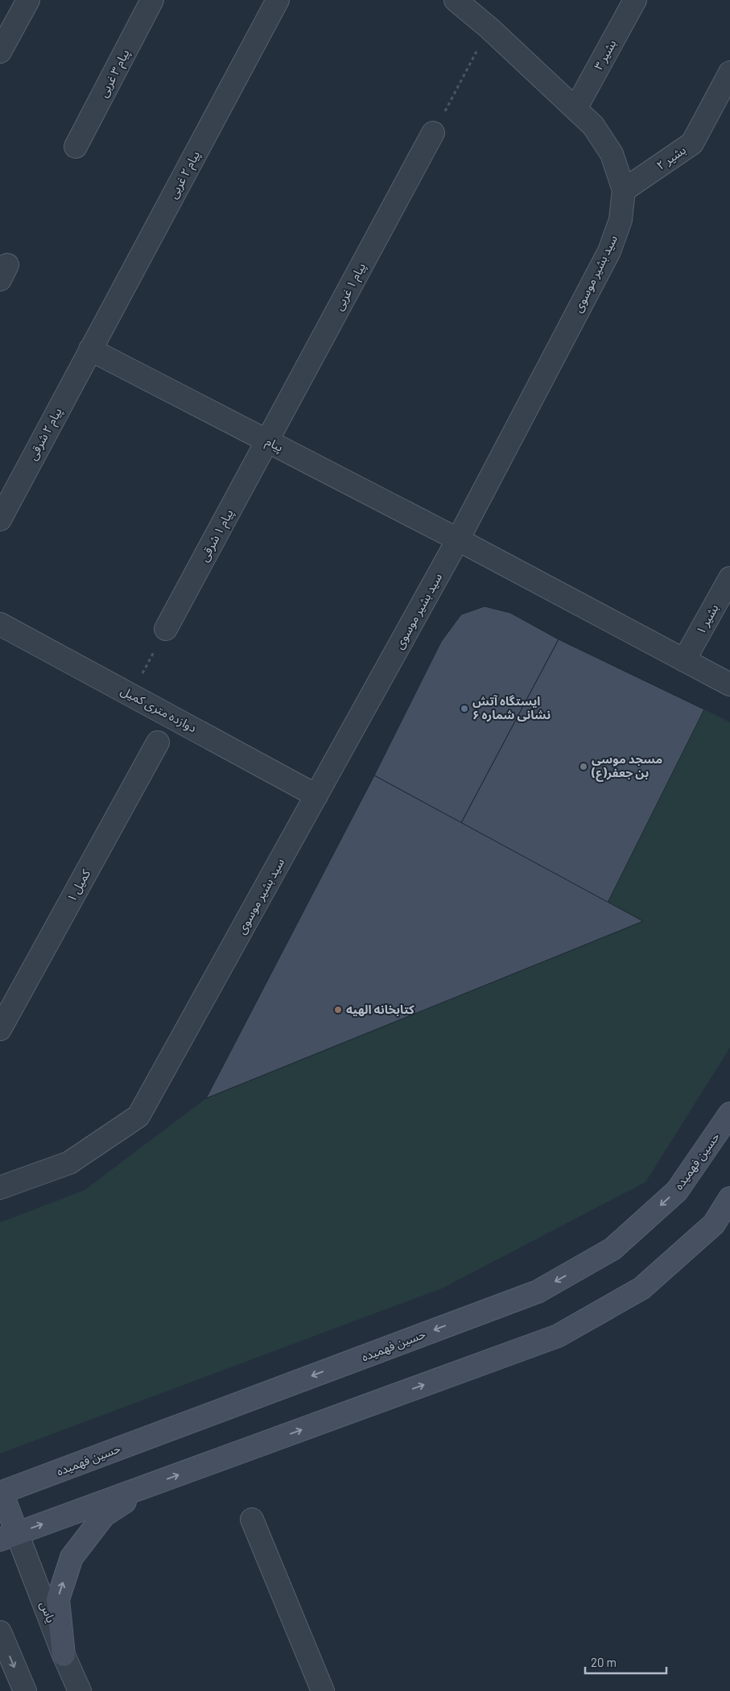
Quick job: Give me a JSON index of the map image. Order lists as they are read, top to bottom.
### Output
{
  "streets": {
    "main road": ["حسین فهمیده"],
    "street": [
      "بشیر ۳",
      "پیام ۳ غربی",
      "بشیر ۲",
      "پیام ۲ غربی",
      "سید بشیر موسوی",
      "پیام ۱ غربی",
      "پیام ۲ شرقی",
      "پیام",
      "پیام ۱ شرقی",
      "بشیر ۱",
      "دوازده متری کمیل",
      "کمیل ۱",
      "یاس"
    ]
  },
  "crossings": [
    ["بشیر ۳", "سید بشیر موسوی"],
    ["بشیر ۲", "سید بشیر موسوی"],
    ["پیام ۲ غربی", "پیام ۲ شرقی"],
    ["پیام ۲ غربی", "پیام"],
    ["سید بشیر موسوی", "پیام"],
    ["سید بشیر موسوی", "دوازده متری کمیل"],
    ["پیام ۱ غربی", "پیام"],
    ["پیام ۱ غربی", "پیام ۱ شرقی"],
    ["پیام ۲ شرقی", "پیام"],
    ["پیام", "پیام ۱ شرقی"]
  ],
  "places": ["ایستگاه آتش نشانی شماره ۶", "مسجد موسی بن جعفر(ع)", "کتابخانه الهیه"],
  "scale_bar": "20 m"
}
